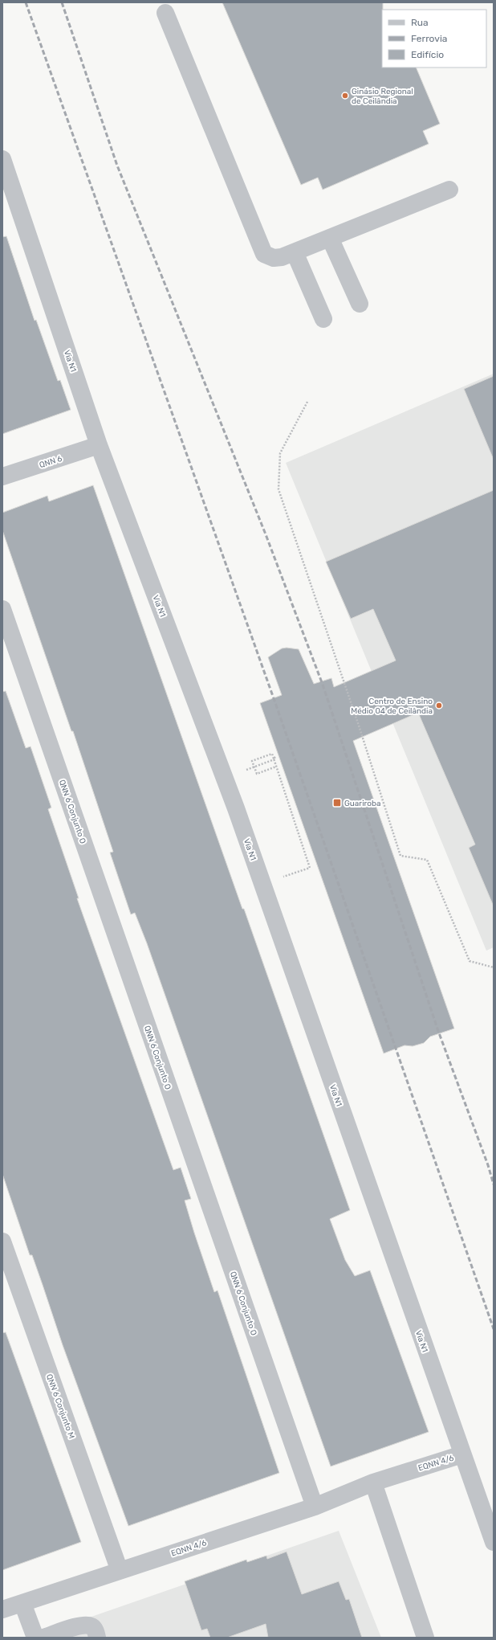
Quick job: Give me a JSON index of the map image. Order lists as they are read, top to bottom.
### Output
{
  "streets": {
    "street": [
      "Via N1",
      "QNN 6",
      "QNN 6 Conjunto O",
      "QNN 6 Conjunto M",
      "EQNN 4/6"
    ]
  },
  "crossings": [
    ["Via N1", "QNN 6"],
    ["Via N1", "EQNN 4/6"],
    ["QNN 6 Conjunto O", "EQNN 4/6"],
    ["QNN 6 Conjunto M", "EQNN 4/6"]
  ],
  "places": {
    "other": ["Ginásio Regional de Ceilândia", "Centro de Ensino Médio 04 de Ceilândia"],
    "transit": ["Guariroba"]
  },
  "legend": ["Rua", "Ferrovia", "Edifício"]
}
